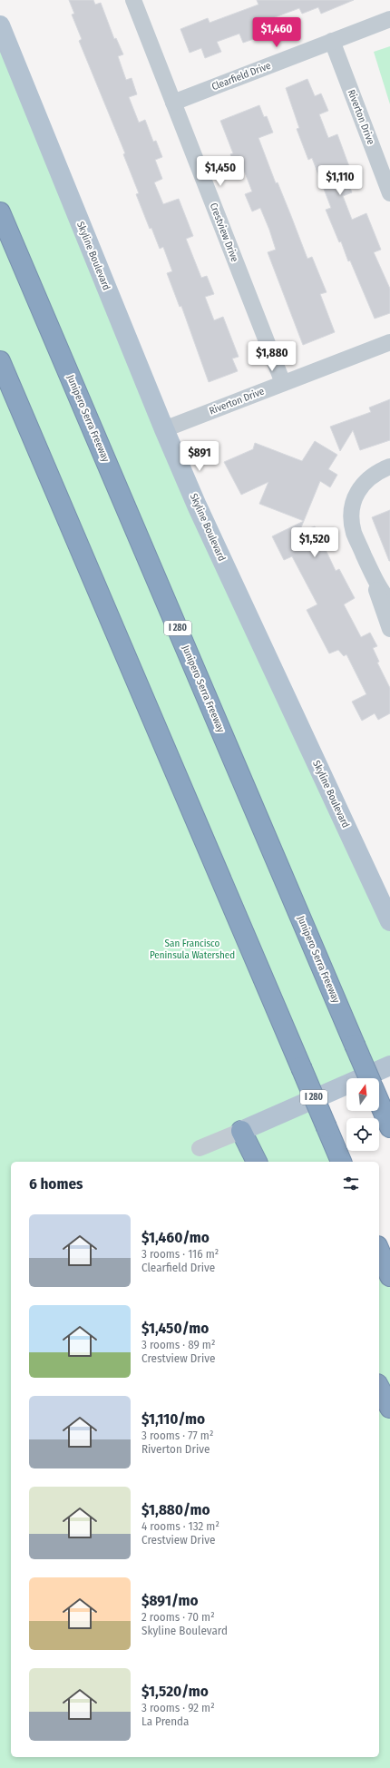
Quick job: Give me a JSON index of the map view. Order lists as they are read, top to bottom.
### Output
{
  "streets": {
    "highway": ["Junipero Serra Freeway", "I 280"],
    "main road": ["Skyline Boulevard"],
    "street": ["Clearfield Drive", "Riverton Drive", "Crestview Drive"]
  },
  "crossings": [
    ["Clearfield Drive", "Riverton Drive"],
    ["Clearfield Drive", "Crestview Drive"],
    ["Riverton Drive", "Crestview Drive"],
    ["Riverton Drive", "Skyline Boulevard"]
  ],
  "parks": ["San Francisco Peninsula Watershed"],
  "north": "top",
  "page": {
    "price": [
      "$1,460",
      "$1,450",
      "$1,110",
      "$1,880",
      "$891",
      "$1,520"
    ],
    "heading": "6 homes",
    "list": [
      {
        "name": "$1,460/mo",
        "note": "3 rooms · 116 m² · Clearfield Drive"
      },
      {
        "name": "$1,450/mo",
        "note": "3 rooms · 89 m² · Crestview Drive"
      },
      {
        "name": "$1,110/mo",
        "note": "3 rooms · 77 m² · Riverton Drive"
      },
      {
        "name": "$1,880/mo",
        "note": "4 rooms · 132 m² · Crestview Drive"
      },
      {
        "name": "$891/mo",
        "note": "2 rooms · 70 m² · Skyline Boulevard"
      },
      {
        "name": "$1,520/mo",
        "note": "3 rooms · 92 m² · La Prenda"
      }
    ]
  }
}
